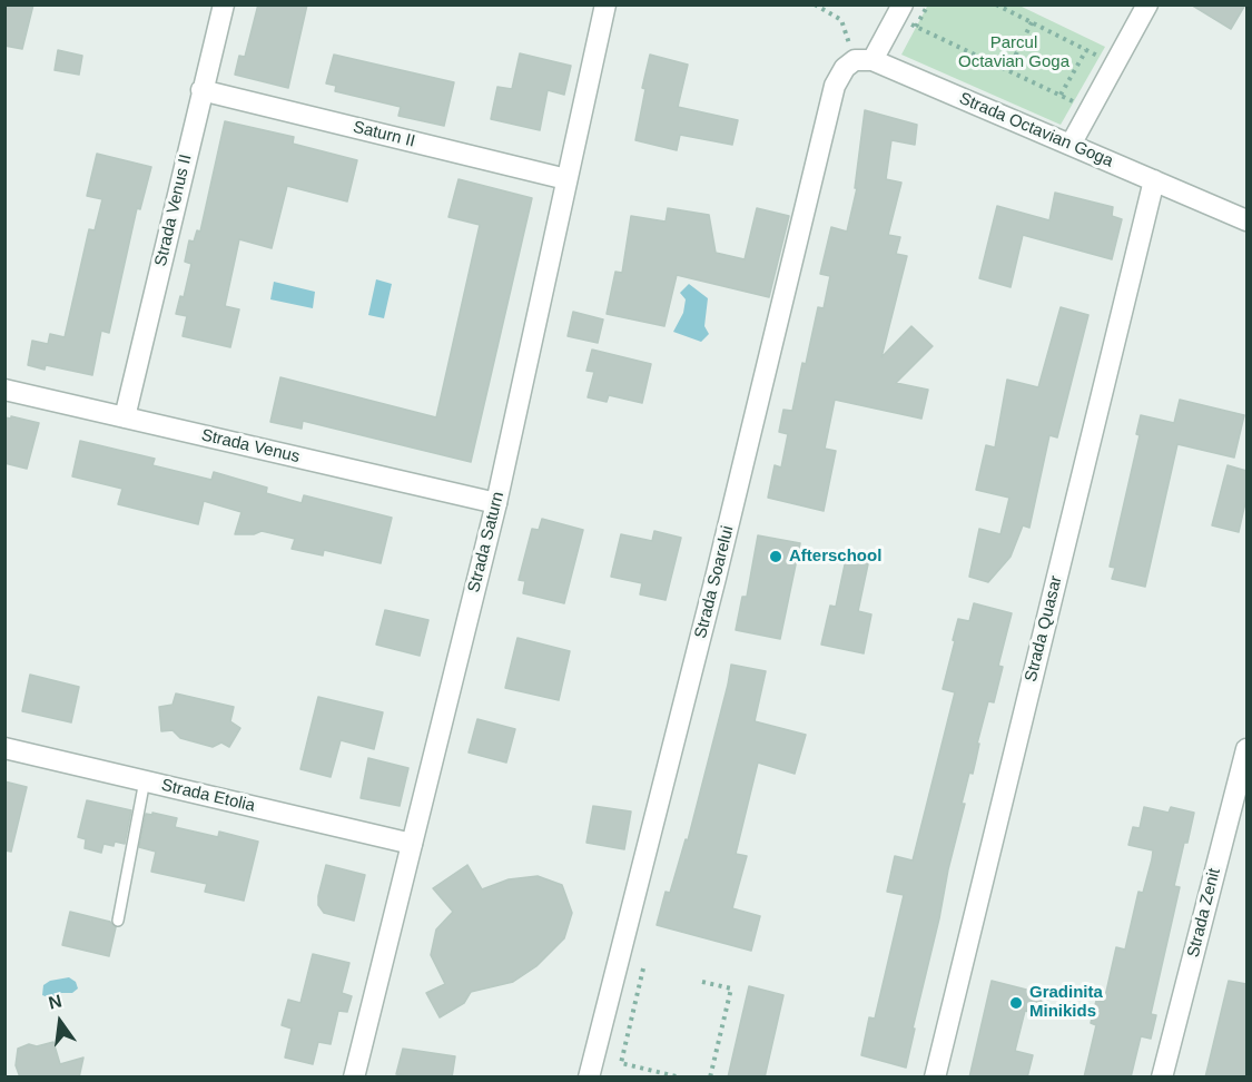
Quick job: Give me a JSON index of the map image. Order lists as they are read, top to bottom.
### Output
{
  "streets": {
    "street": [
      "Strada Octavian Goga",
      "Saturn II",
      "Strada Venus II",
      "Strada Venus",
      "Strada Saturn",
      "Strada Soarelui",
      "Strada Quasar",
      "Strada Etolia",
      "Strada Zenit"
    ]
  },
  "crossings": [
    ["Strada Octavian Goga", "Strada Soarelui"],
    ["Strada Octavian Goga", "Strada Quasar"],
    ["Saturn II", "Strada Venus II"],
    ["Saturn II", "Strada Saturn"],
    ["Strada Venus II", "Strada Venus"],
    ["Strada Venus", "Strada Saturn"],
    ["Strada Saturn", "Strada Etolia"]
  ],
  "parks": ["Parcul Octavian Goga"],
  "places": ["Afterschool", "Gradinita Minikids"],
  "north": "top"
}
